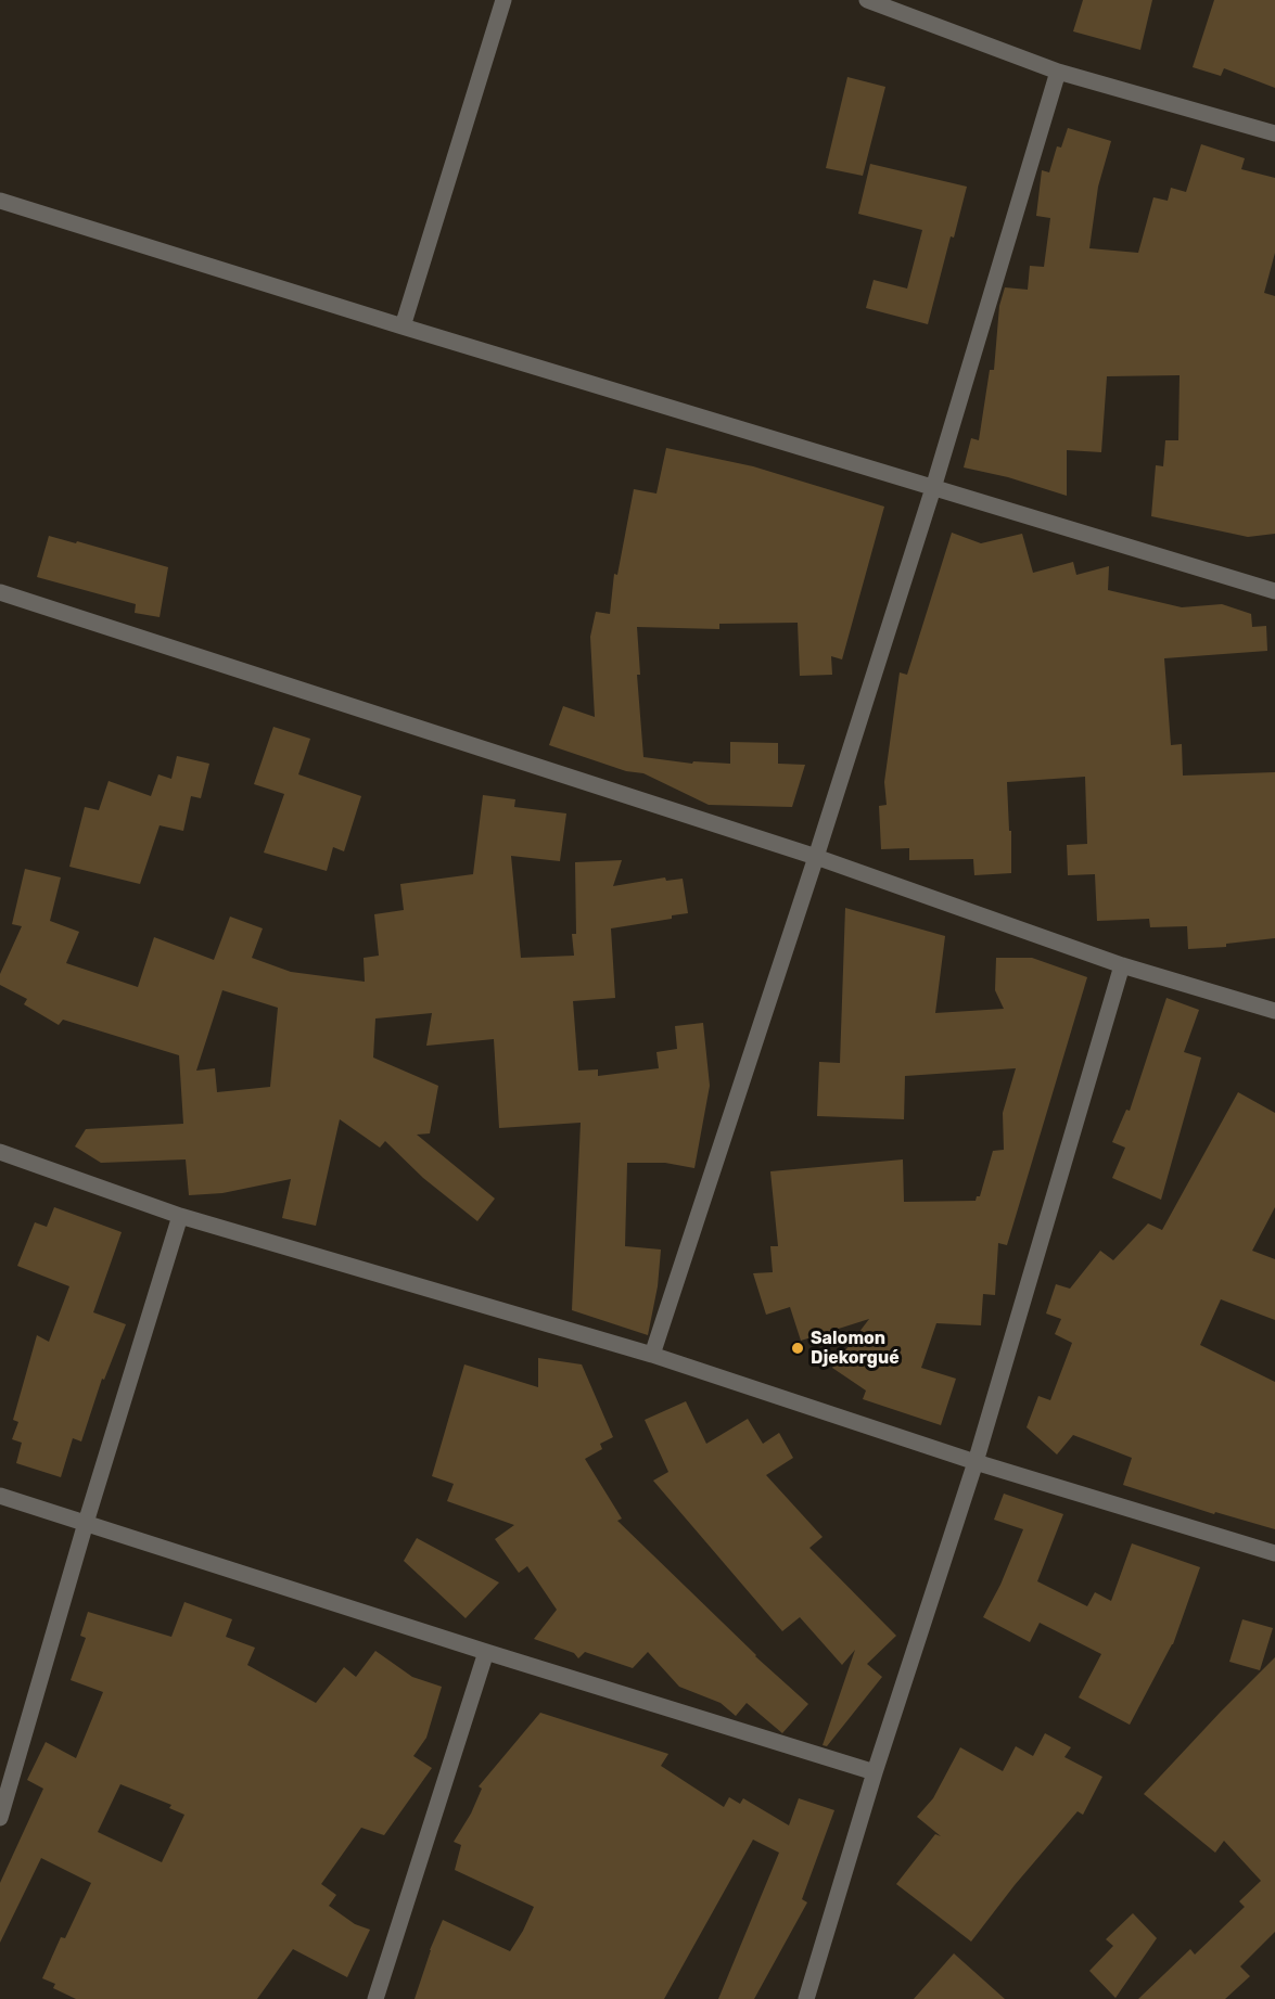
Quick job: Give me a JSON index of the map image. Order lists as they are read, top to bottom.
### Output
{
  "places": ["Salomon Djekorgué"]
}
